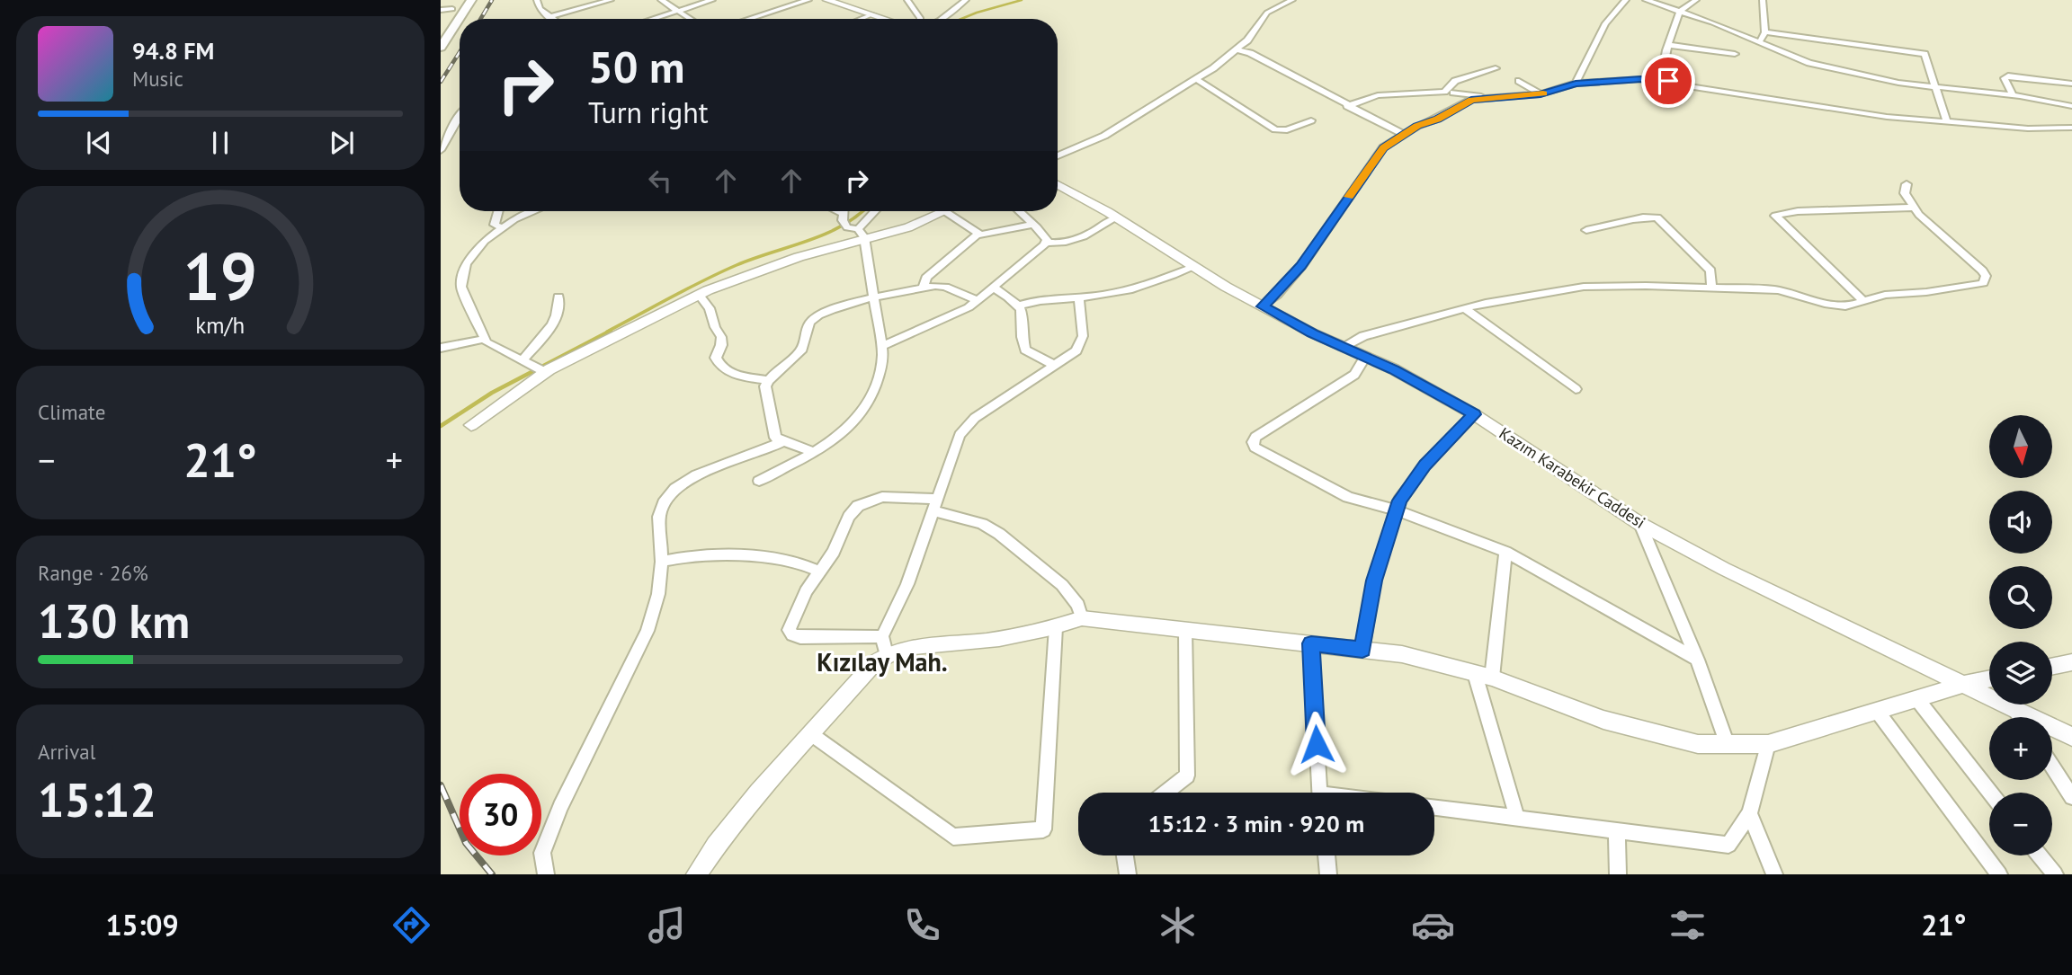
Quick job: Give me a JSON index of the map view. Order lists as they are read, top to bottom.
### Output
{
  "streets": {
    "street": ["Kazım Karabekir Caddesi"]
  },
  "districts": ["Kızılay Mah."],
  "north": "bottom",
  "page": {
    "turn": ["50 m", "Turn right"],
    "song": ["94.8 FM", "Music"],
    "tile": [
      "Climate",
      ["Range · 26%", "130 km"],
      ["Arrival", "15:12"]
    ],
    "map_buttons": ["+", "−"],
    "heat": ["−", "21°", "+"],
    "limit": "30",
    "trip": "15:12 · 3 min · 920 m",
    "tabs": ["15:09", "21°"],
    "gauge": ["19", "km/h"]
  }
}
